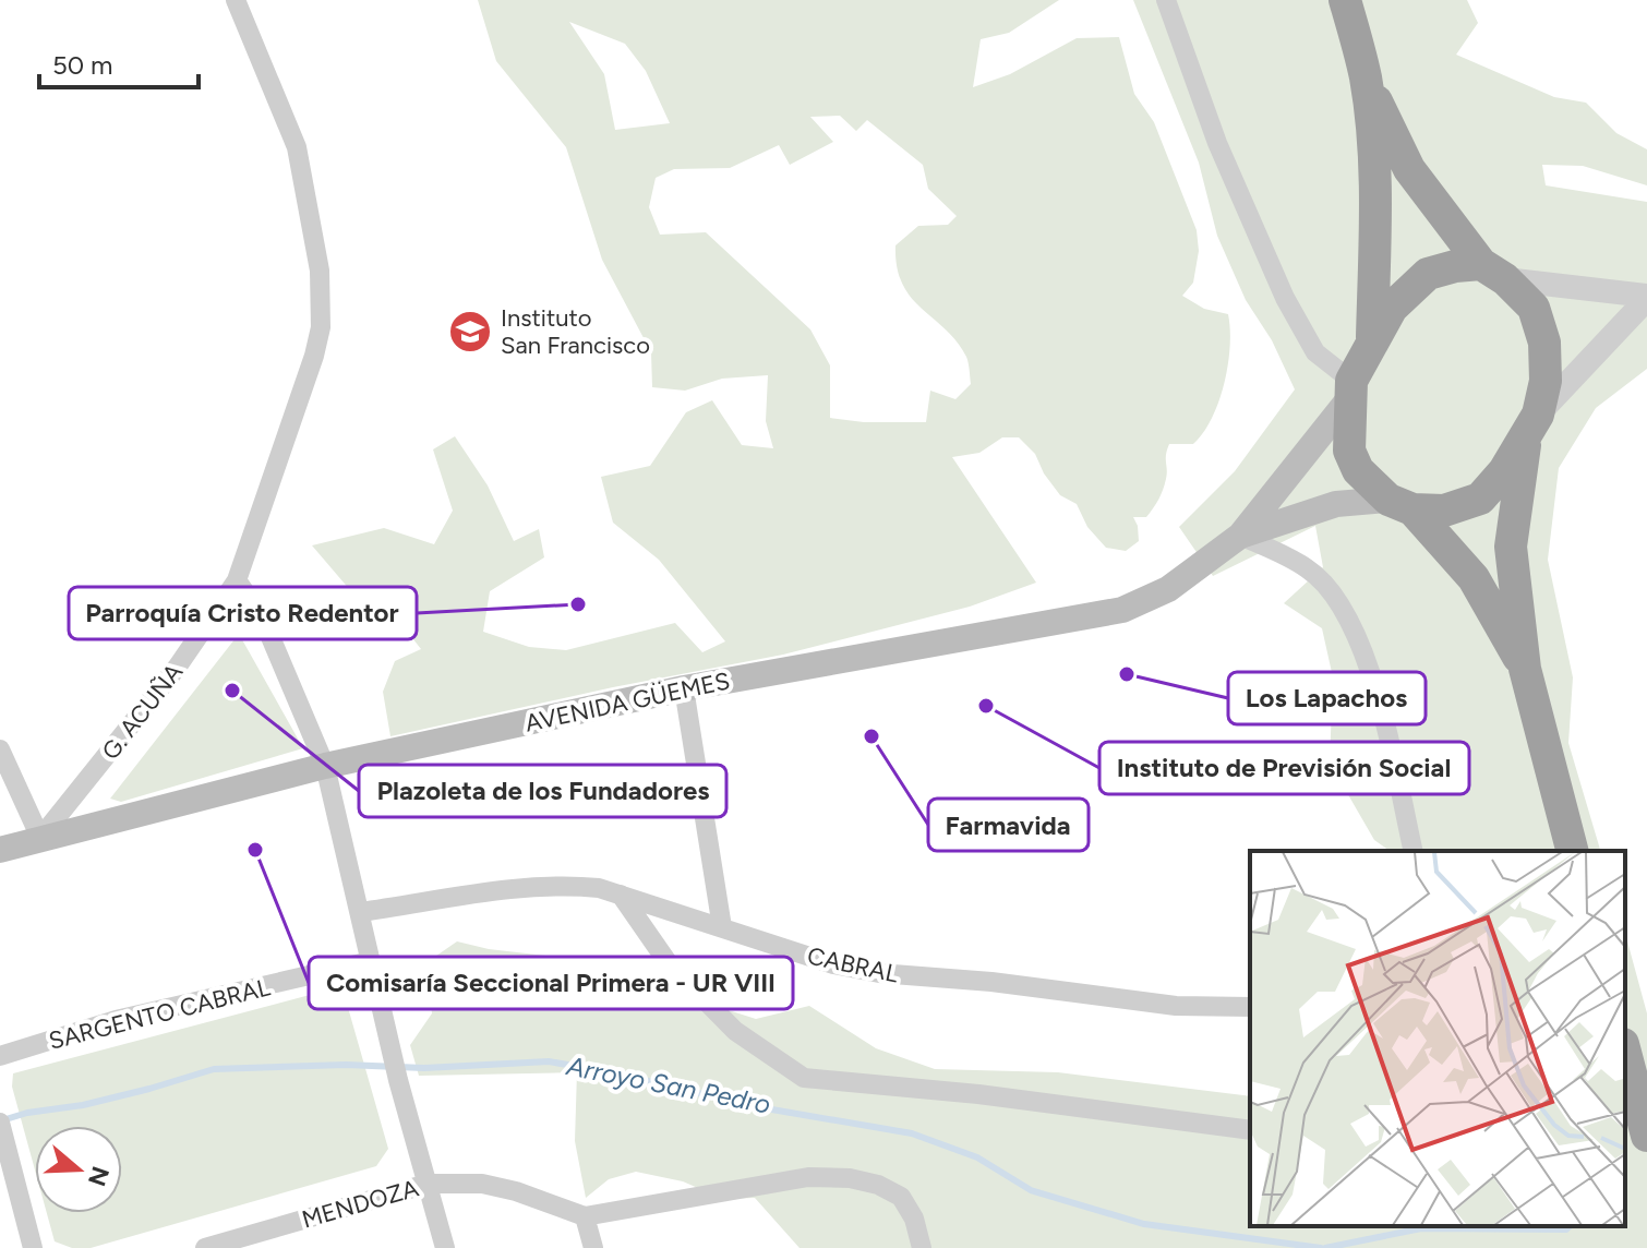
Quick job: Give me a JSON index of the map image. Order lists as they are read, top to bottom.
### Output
{
  "streets": {
    "main road": ["AVENIDA GÜEMES"],
    "street": [
      "G. ACUÑA",
      "CABRAL",
      "SARGENTO CABRAL",
      "MENDOZA"
    ]
  },
  "crossings": [
    ["AVENIDA GÜEMES", "G. ACUÑA"]
  ],
  "water": ["Arroyo San Pedro"],
  "places": {
    "school or university": ["Instituto San Francisco"],
    "other": [
      "Parroquía Cristo Redentor",
      "Los Lapachos",
      "Plazoleta de los Fundadores",
      "Instituto de Previsión Social",
      "Farmavida",
      "Comisaría Seccional Primera - UR VIII"
    ]
  },
  "scale_bar": "50 m",
  "north": "right"
}
